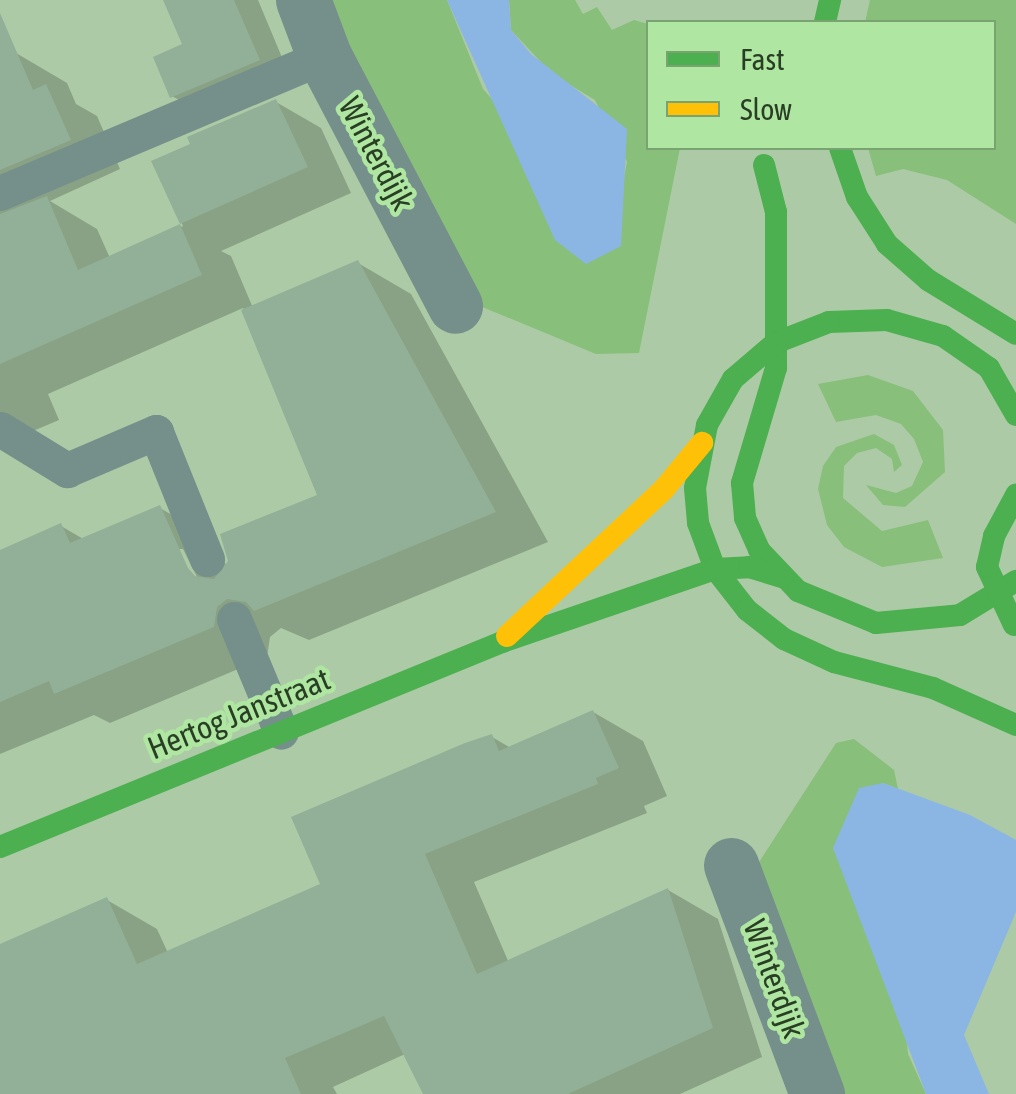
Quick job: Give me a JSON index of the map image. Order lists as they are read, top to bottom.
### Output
{
  "streets": {
    "main road": ["Hertog Janstraat"],
    "street": ["Winterdijk"]
  },
  "legend": ["Fast", "Slow"]
}
